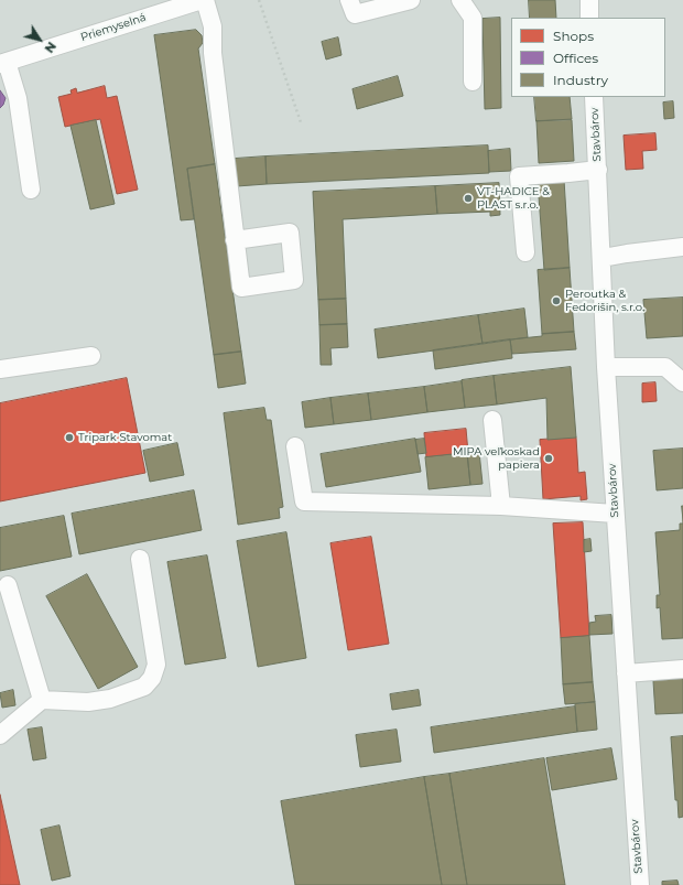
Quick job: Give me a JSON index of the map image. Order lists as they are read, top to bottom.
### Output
{
  "streets": {
    "lane": ["Priemyselná", "Stavbárov"]
  },
  "places": [
    "VT-HADICE & PLAST s.r.o.",
    "Peroutka & Fedorišin, s.r.o.",
    "Tripark Stavomat",
    "MIPA veľkoskad papiera"
  ],
  "legend": ["Shops", "Offices", "Industry"],
  "north": "bottom right"
}
